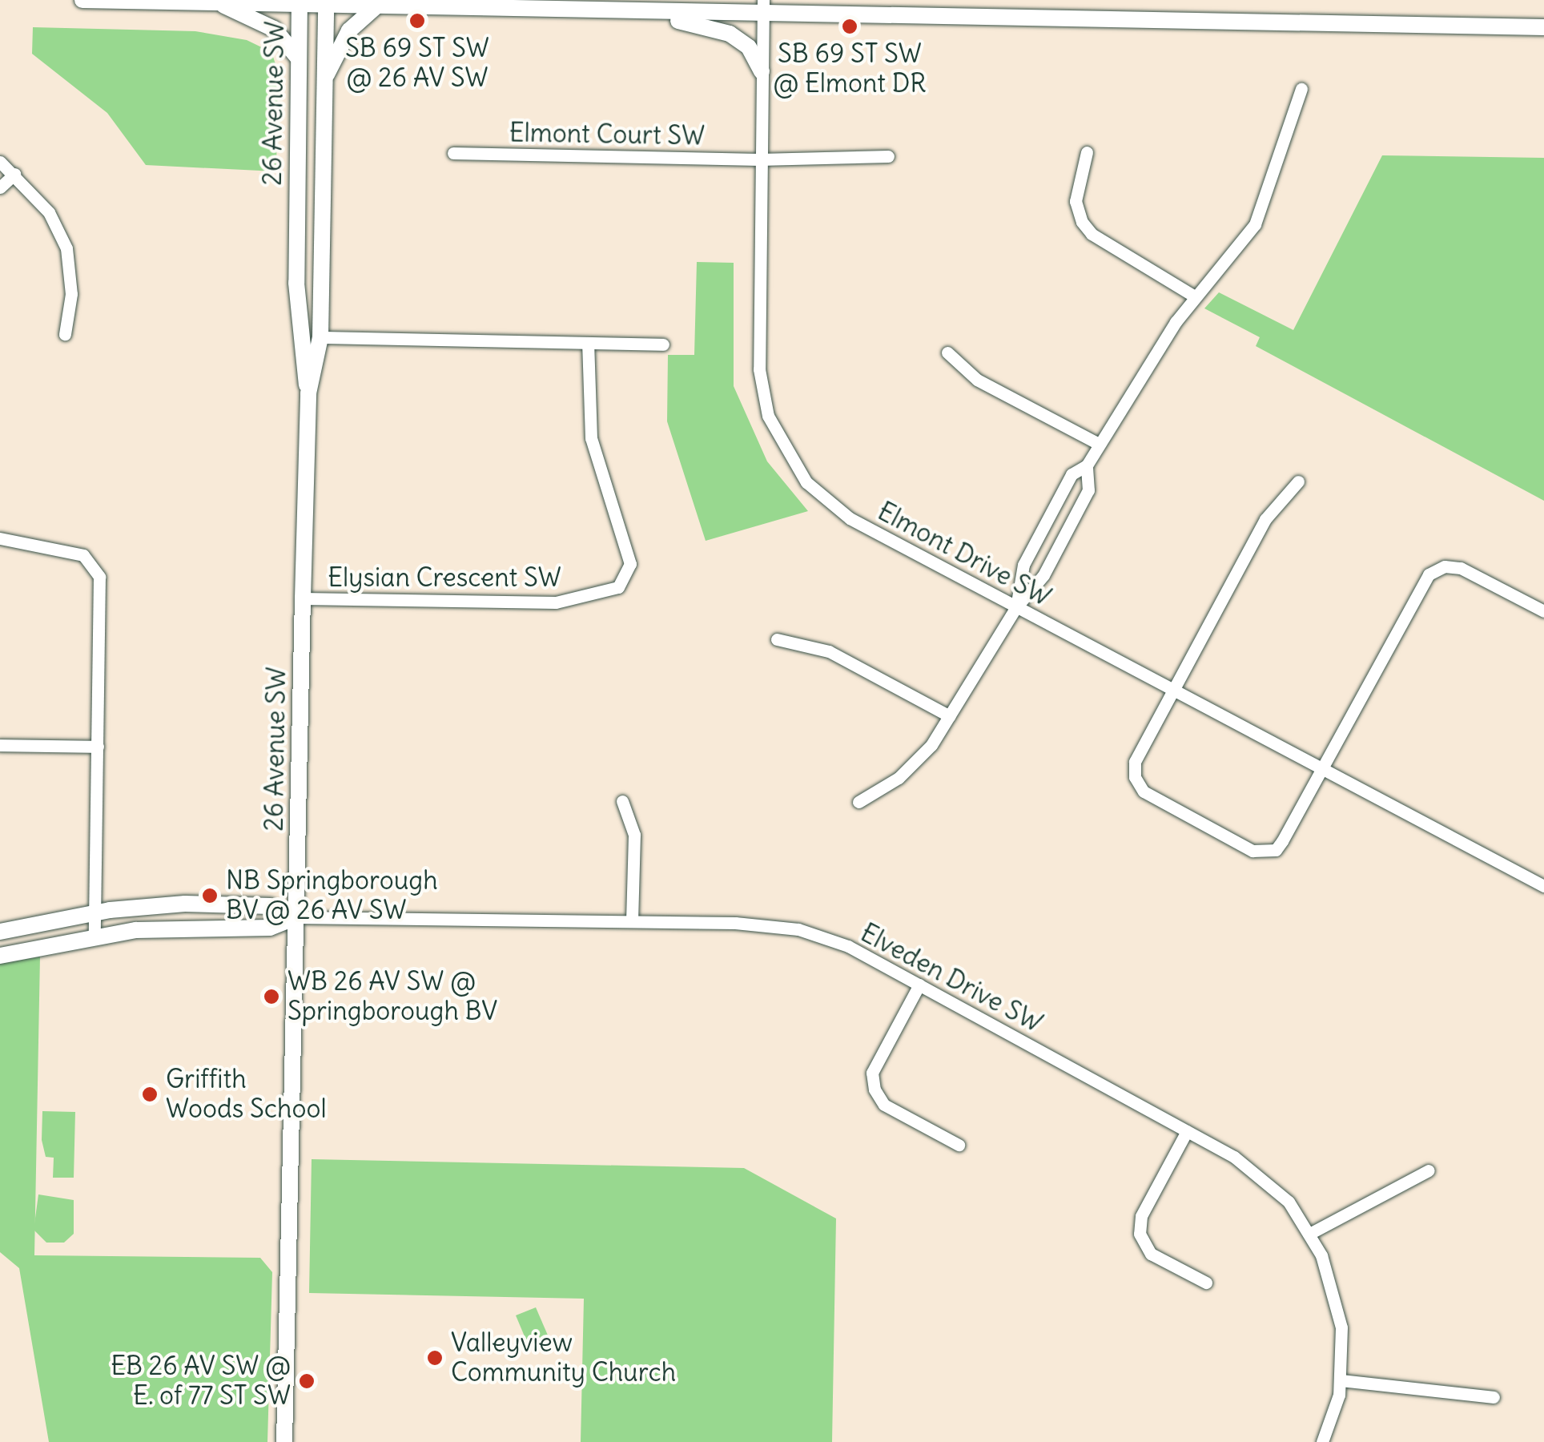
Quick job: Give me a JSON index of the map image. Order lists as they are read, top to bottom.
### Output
{
  "streets": {
    "street": [
      "26 Avenue SW",
      "Elmont Court SW",
      "Elmont Drive SW",
      "Elysian Crescent SW",
      "Elveden Drive SW"
    ]
  },
  "crossings": [
    ["26 Avenue SW", "Elysian Crescent SW"],
    ["26 Avenue SW", "Elveden Drive SW"],
    ["Elmont Court SW", "Elmont Drive SW"]
  ],
  "places": [
    "SB 69 ST SW @ 26 AV SW",
    "SB 69 ST SW @ Elmont DR",
    "NB Springborough BV @ 26 AV SW",
    "WB 26 AV SW @ Springborough BV",
    "Griffith Woods School",
    "Valleyview Community Church",
    "EB 26 AV SW @ E. of 77 ST SW"
  ]
}
